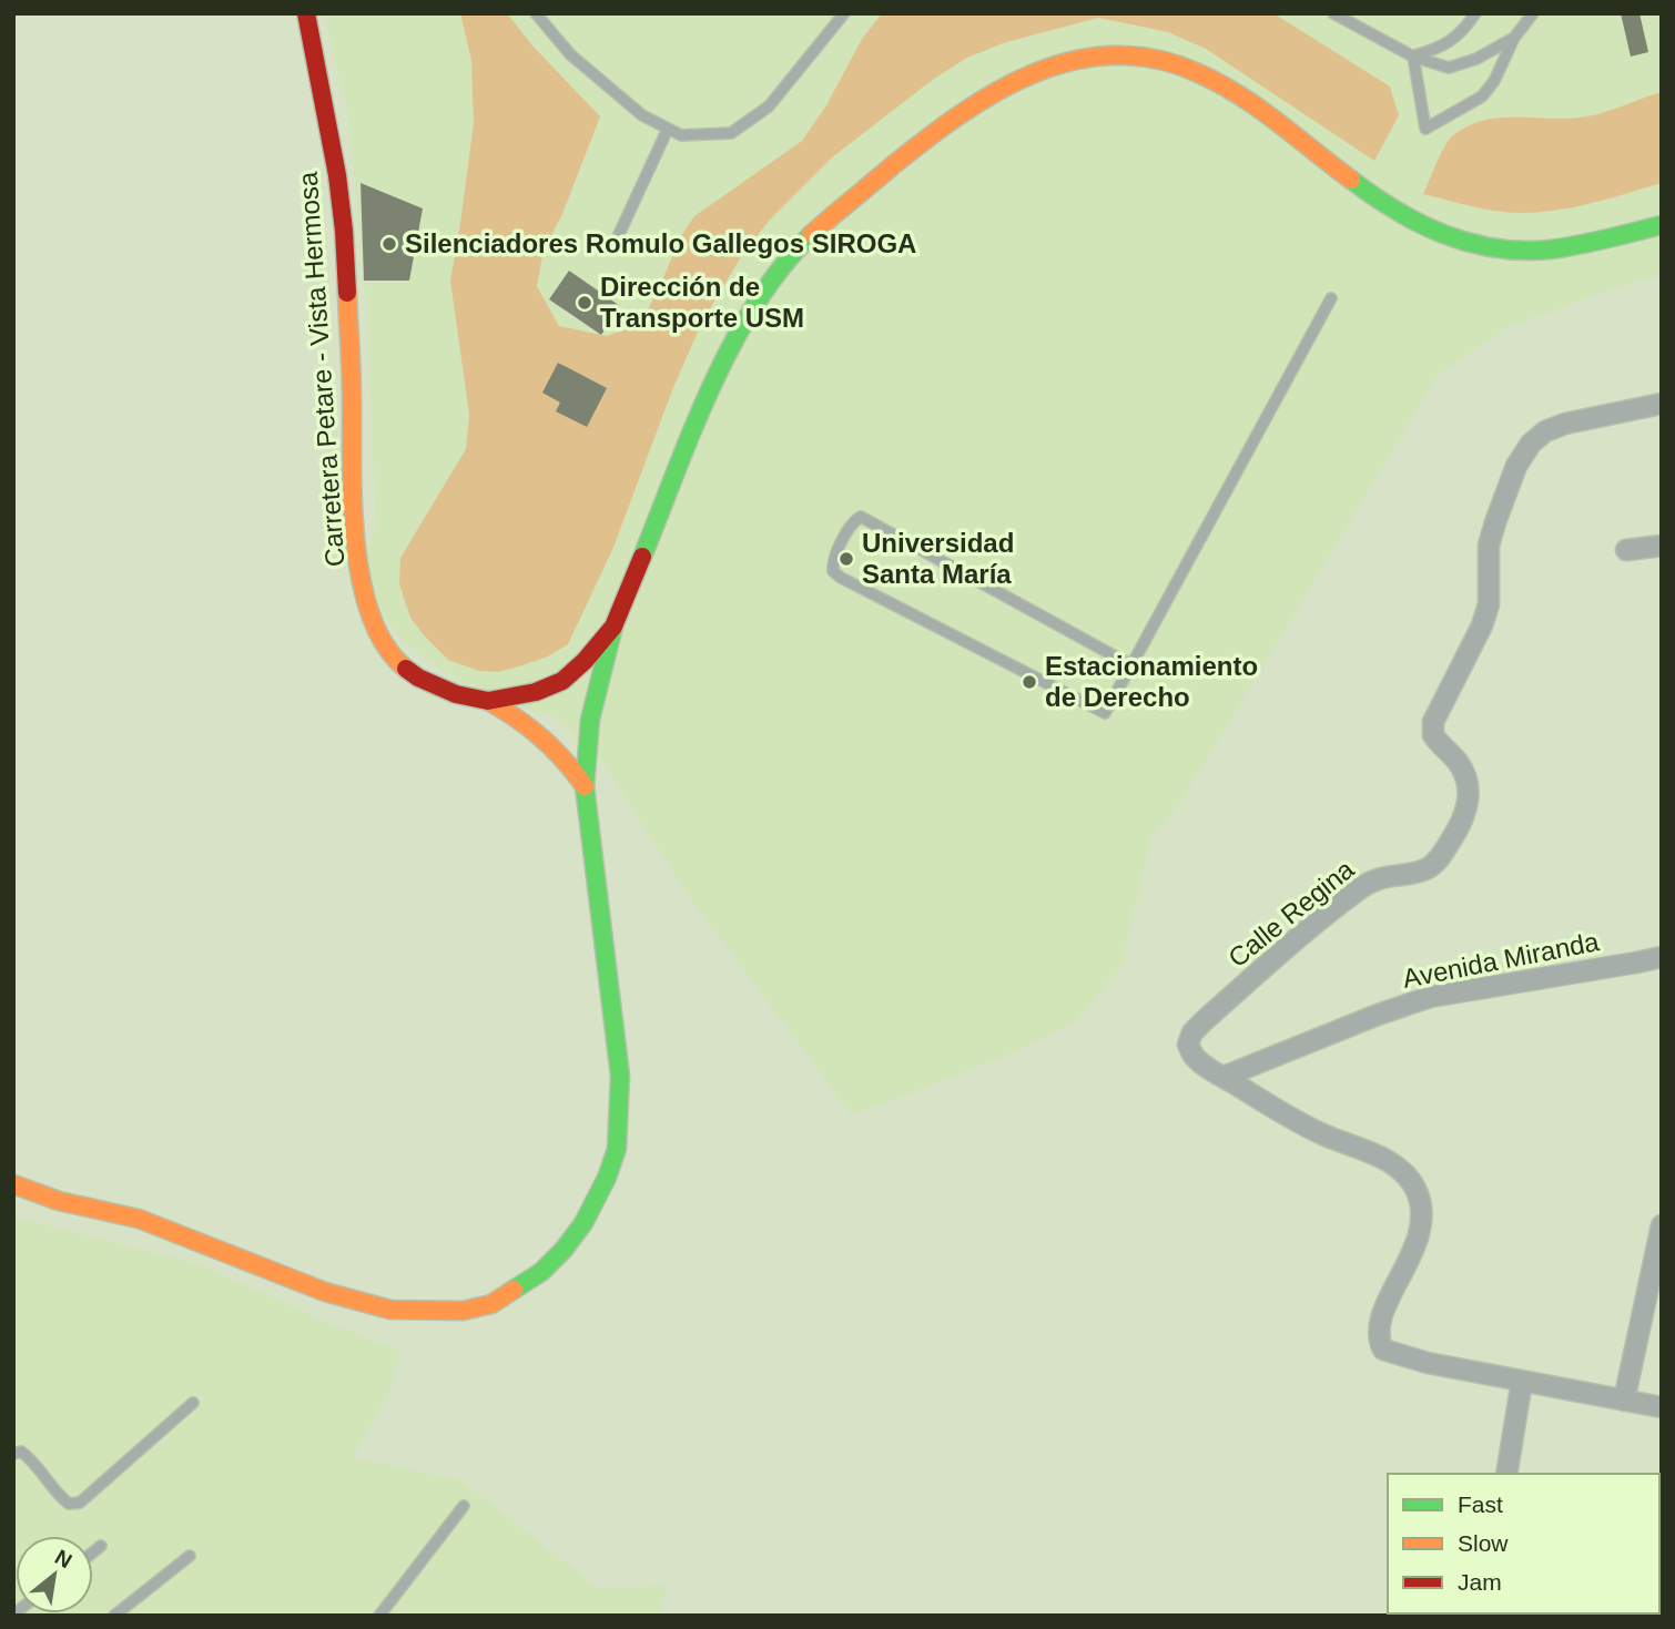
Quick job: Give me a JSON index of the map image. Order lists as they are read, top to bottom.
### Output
{
  "streets": {
    "main road": ["Carretera Petare - Vista Hermosa"],
    "street": ["Calle Regina", "Avenida Miranda"]
  },
  "crossings": [
    ["Calle Regina", "Avenida Miranda"]
  ],
  "places": [
    "Silenciadores Romulo Gallegos SIROGA",
    "Dirección de Transporte USM",
    "Universidad Santa María",
    "Estacionamiento de Derecho"
  ],
  "legend": ["Fast", "Slow", "Jam"],
  "north": "top right"
}
